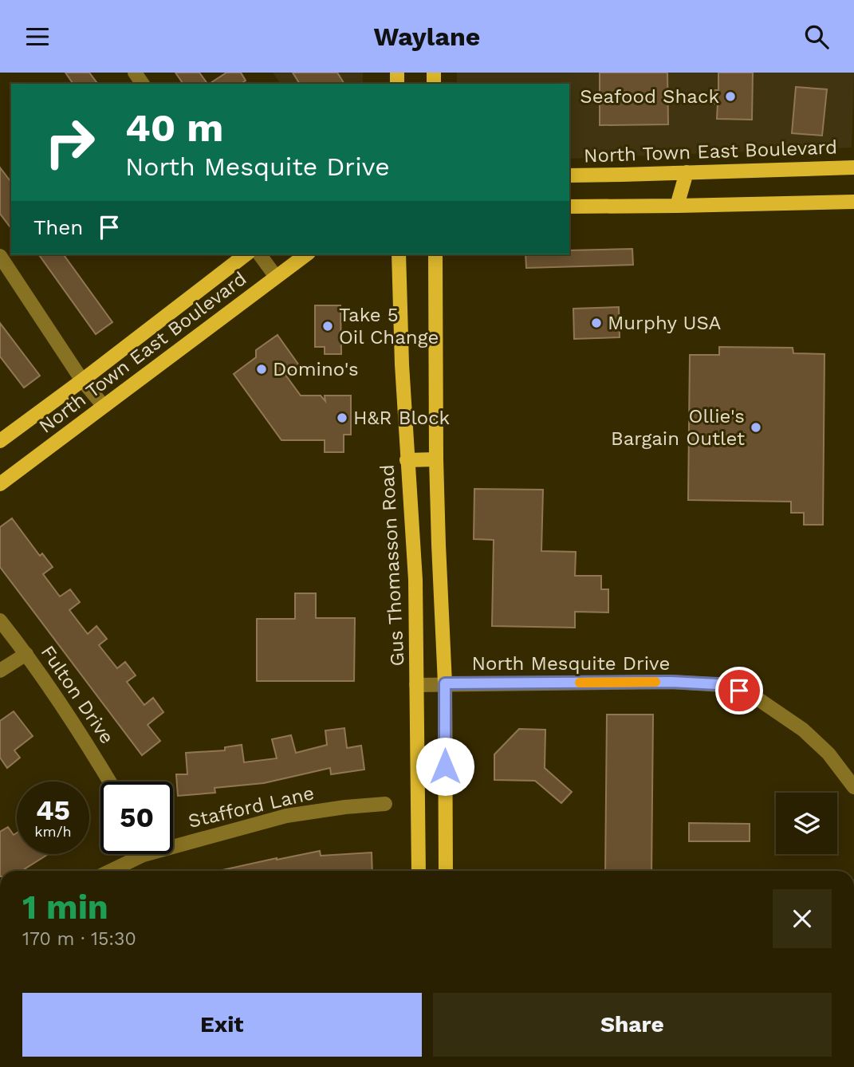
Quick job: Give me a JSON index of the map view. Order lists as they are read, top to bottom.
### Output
{
  "streets": {
    "main road": ["North Town East Boulevard", "Gus Thomasson Road"],
    "street": ["North Mesquite Drive", "Fulton Drive", "Stafford Lane"]
  },
  "crossings": [
    ["Gus Thomasson Road", "North Mesquite Drive"]
  ],
  "places": [
    "Seafood Shack",
    "Murphy USA",
    "Take 5 Oil Change",
    "Domino's",
    "H&R Block",
    "Ollie's Bargain Outlet"
  ],
  "page": {
    "header": "Waylane",
    "turn": ["40 m", "North Mesquite Drive"],
    "then": "Then",
    "speed": "45 km/h",
    "limit": "50",
    "heading": ["1 min", "170 m · 15:30"],
    "buttons": ["Exit", "Share"]
  }
}
